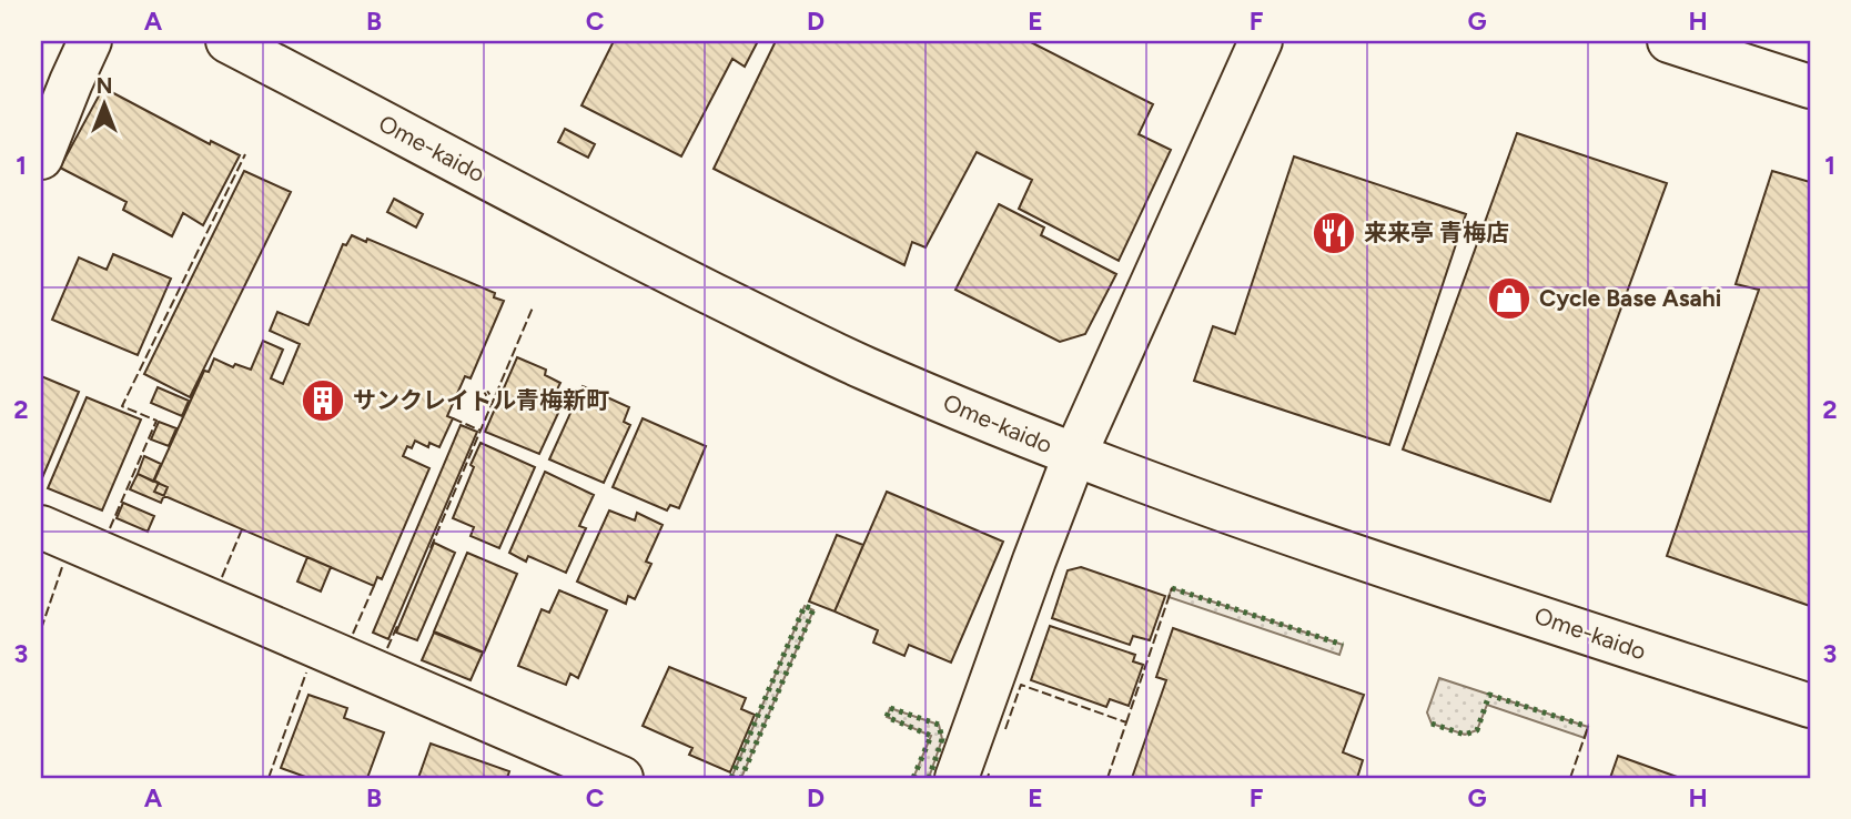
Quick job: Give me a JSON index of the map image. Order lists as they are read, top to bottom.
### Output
{
  "streets": {
    "street": ["Ome-kaido"]
  },
  "places": {
    "restaurant": ["来来亭 青梅店"],
    "shop": ["Cycle Base Asahi"],
    "building": ["サンクレイドル青梅新町"]
  },
  "north": "top",
  "grid": {
    "columns": [
      "A",
      "B",
      "C",
      "D",
      "E",
      "F",
      "G",
      "H"
    ],
    "rows": ["1", "2", "3"]
  }
}
